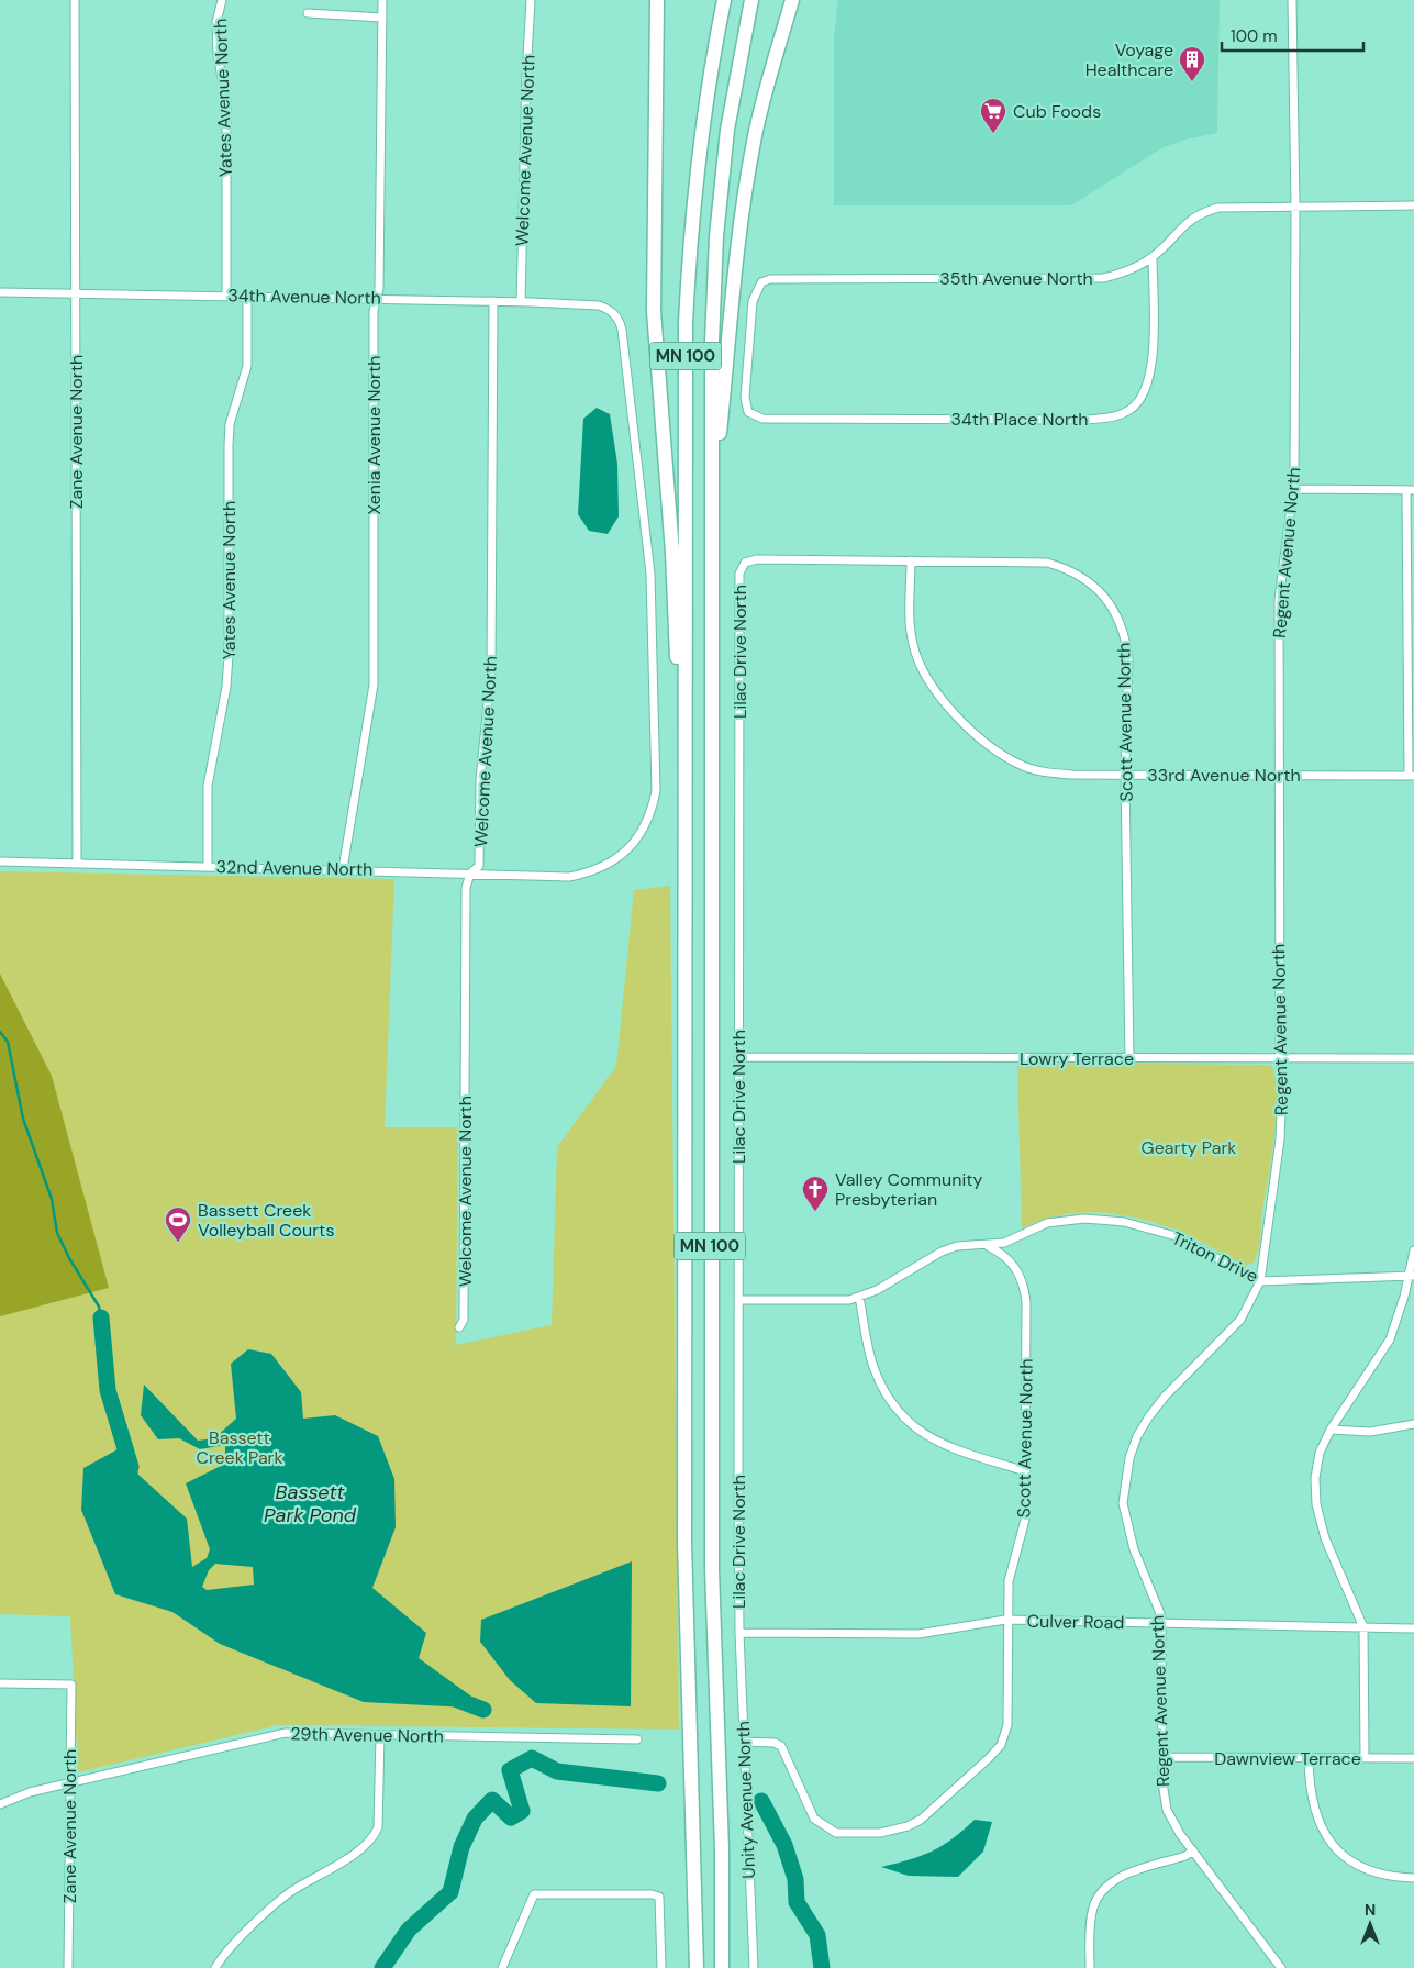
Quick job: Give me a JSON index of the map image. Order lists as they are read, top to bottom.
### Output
{
  "streets": {
    "highway": ["MN 100"],
    "street": [
      "Yates Avenue North",
      "Welcome Avenue North",
      "35th Avenue North",
      "34th Avenue North",
      "34th Place North",
      "Zane Avenue North",
      "Xenia Avenue North",
      "Regent Avenue North",
      "Lilac Drive North",
      "Scott Avenue North",
      "33rd Avenue North",
      "32nd Avenue North",
      "Lowry Terrace",
      "Triton Drive",
      "Culver Road",
      "29th Avenue North",
      "Dawnview Terrace",
      "Unity Avenue North"
    ]
  },
  "crossings": [
    ["Yates Avenue North", "34th Avenue North"],
    ["Yates Avenue North", "32nd Avenue North"],
    ["Welcome Avenue North", "34th Avenue North"],
    ["Welcome Avenue North", "32nd Avenue North"],
    ["35th Avenue North", "34th Place North"],
    ["35th Avenue North", "Regent Avenue North"],
    ["34th Avenue North", "Zane Avenue North"],
    ["34th Avenue North", "Xenia Avenue North"],
    ["34th Avenue North", "32nd Avenue North"],
    ["Zane Avenue North", "32nd Avenue North"],
    ["Zane Avenue North", "29th Avenue North"],
    ["Xenia Avenue North", "32nd Avenue North"],
    ["Regent Avenue North", "33rd Avenue North"],
    ["Regent Avenue North", "Lowry Terrace"],
    ["Regent Avenue North", "Triton Drive"],
    ["Regent Avenue North", "Culver Road"],
    ["Regent Avenue North", "Dawnview Terrace"],
    ["Lilac Drive North", "Scott Avenue North"],
    ["Lilac Drive North", "Lowry Terrace"],
    ["Lilac Drive North", "Triton Drive"],
    ["Lilac Drive North", "Culver Road"],
    ["Lilac Drive North", "Unity Avenue North"],
    ["Scott Avenue North", "33rd Avenue North"],
    ["Scott Avenue North", "Lowry Terrace"],
    ["Scott Avenue North", "Triton Drive"],
    ["Scott Avenue North", "Culver Road"],
    ["Scott Avenue North", "Unity Avenue North"],
    ["Culver Road", "Unity Avenue North"]
  ],
  "water": ["Bassett Park Pond"],
  "parks": ["Gearty Park", "Bassett Creek Park"],
  "places": {
    "building": ["Voyage Healthcare"],
    "supermarket": ["Cub Foods"],
    "church": ["Valley Community Presbyterian"],
    "sports": ["Bassett Creek Volleyball Courts"]
  },
  "scale_bar": "100 m",
  "north": "top"
}
